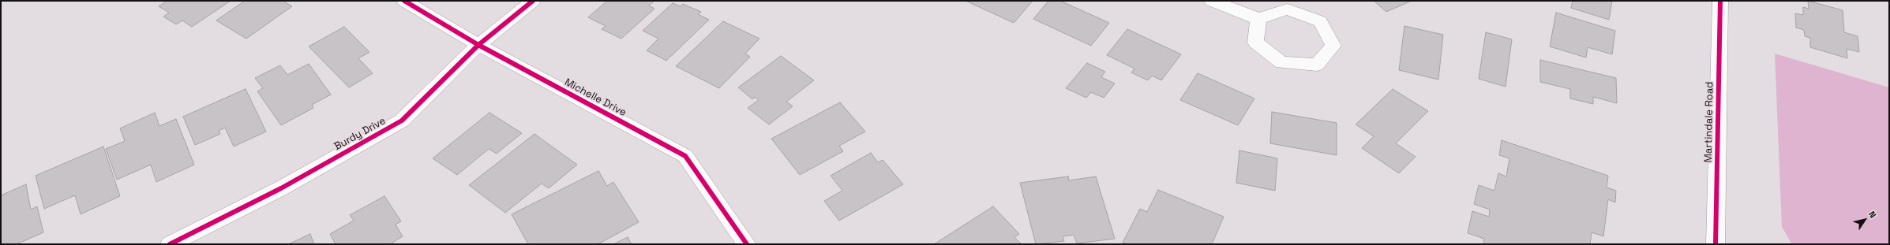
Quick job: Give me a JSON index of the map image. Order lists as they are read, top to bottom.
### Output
{
  "streets": {
    "street": ["Michelle Drive", "Martindale Road", "Burdy Drive"]
  },
  "crossings": [
    ["Michelle Drive", "Burdy Drive"]
  ],
  "north": "top right"
}
